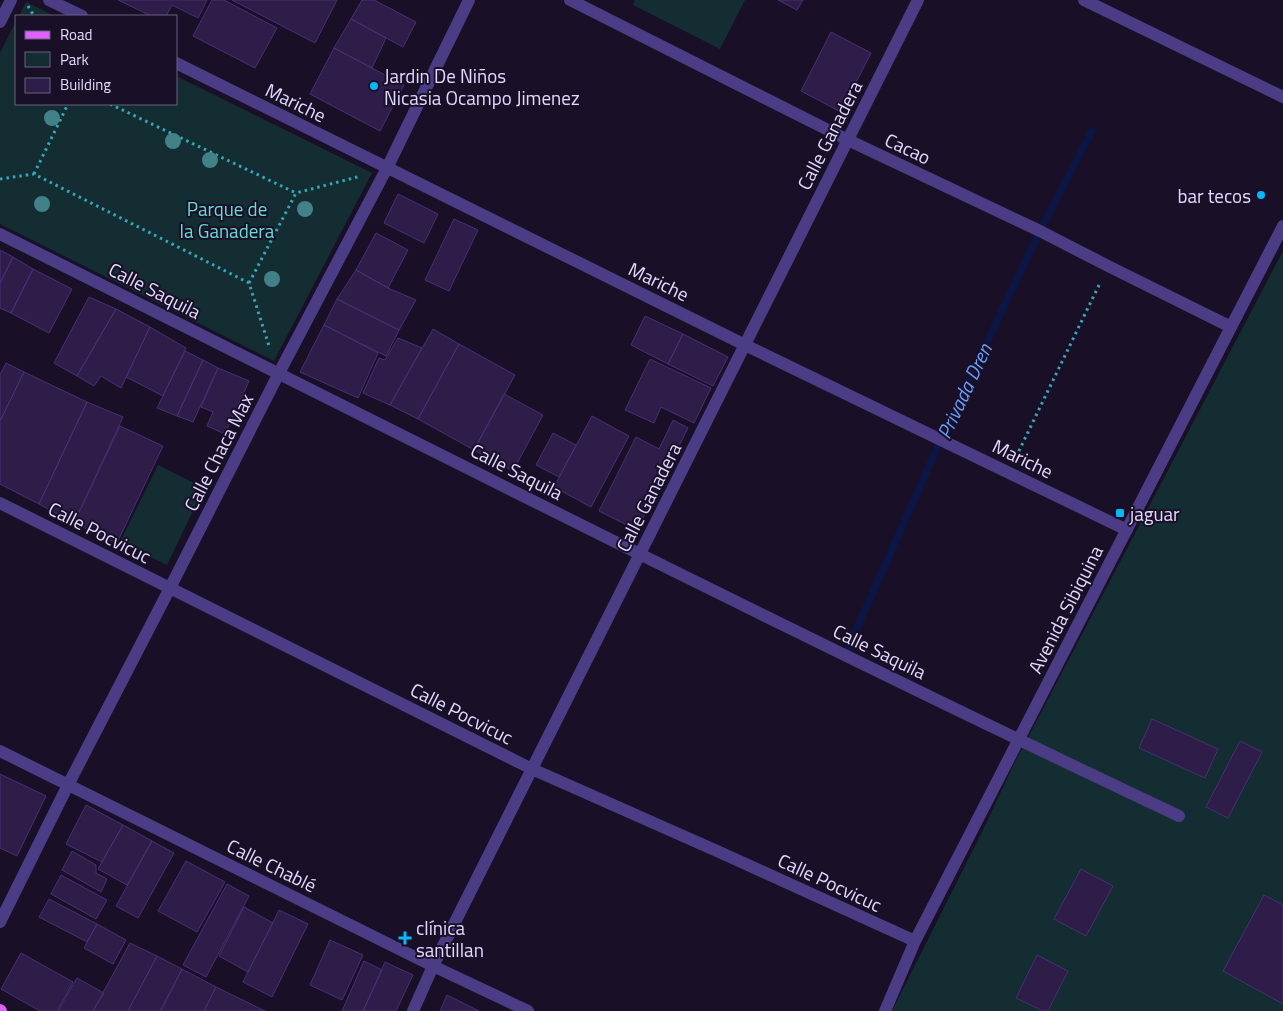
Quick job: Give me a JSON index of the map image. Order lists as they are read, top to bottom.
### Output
{
  "streets": {
    "street": [
      "Mariche",
      "Calle Ganadera",
      "Cacao",
      "Calle Saquila",
      "Calle Chaca Max",
      "Calle Pocvicuc",
      "Avenida Sibiquina",
      "Calle Chablé"
    ]
  },
  "crossings": [
    ["Mariche", "Calle Ganadera"],
    ["Mariche", "Calle Chaca Max"],
    ["Mariche", "Avenida Sibiquina"],
    ["Calle Ganadera", "Cacao"],
    ["Calle Ganadera", "Calle Saquila"],
    ["Calle Ganadera", "Calle Pocvicuc"],
    ["Calle Ganadera", "Calle Chablé"],
    ["Cacao", "Avenida Sibiquina"],
    ["Calle Saquila", "Calle Chaca Max"],
    ["Calle Saquila", "Avenida Sibiquina"],
    ["Calle Chaca Max", "Calle Pocvicuc"],
    ["Calle Chaca Max", "Calle Chablé"],
    ["Calle Pocvicuc", "Avenida Sibiquina"]
  ],
  "water": ["Privada Dren"],
  "parks": ["Parque de la Ganadera"],
  "places": {
    "other": ["Jardin De Niños Nicasia Ocampo Jimenez", "bar tecos"],
    "transit": ["jaguar"],
    "health": ["clínica santillan"]
  },
  "legend": ["Road", "Park", "Building"]
}
